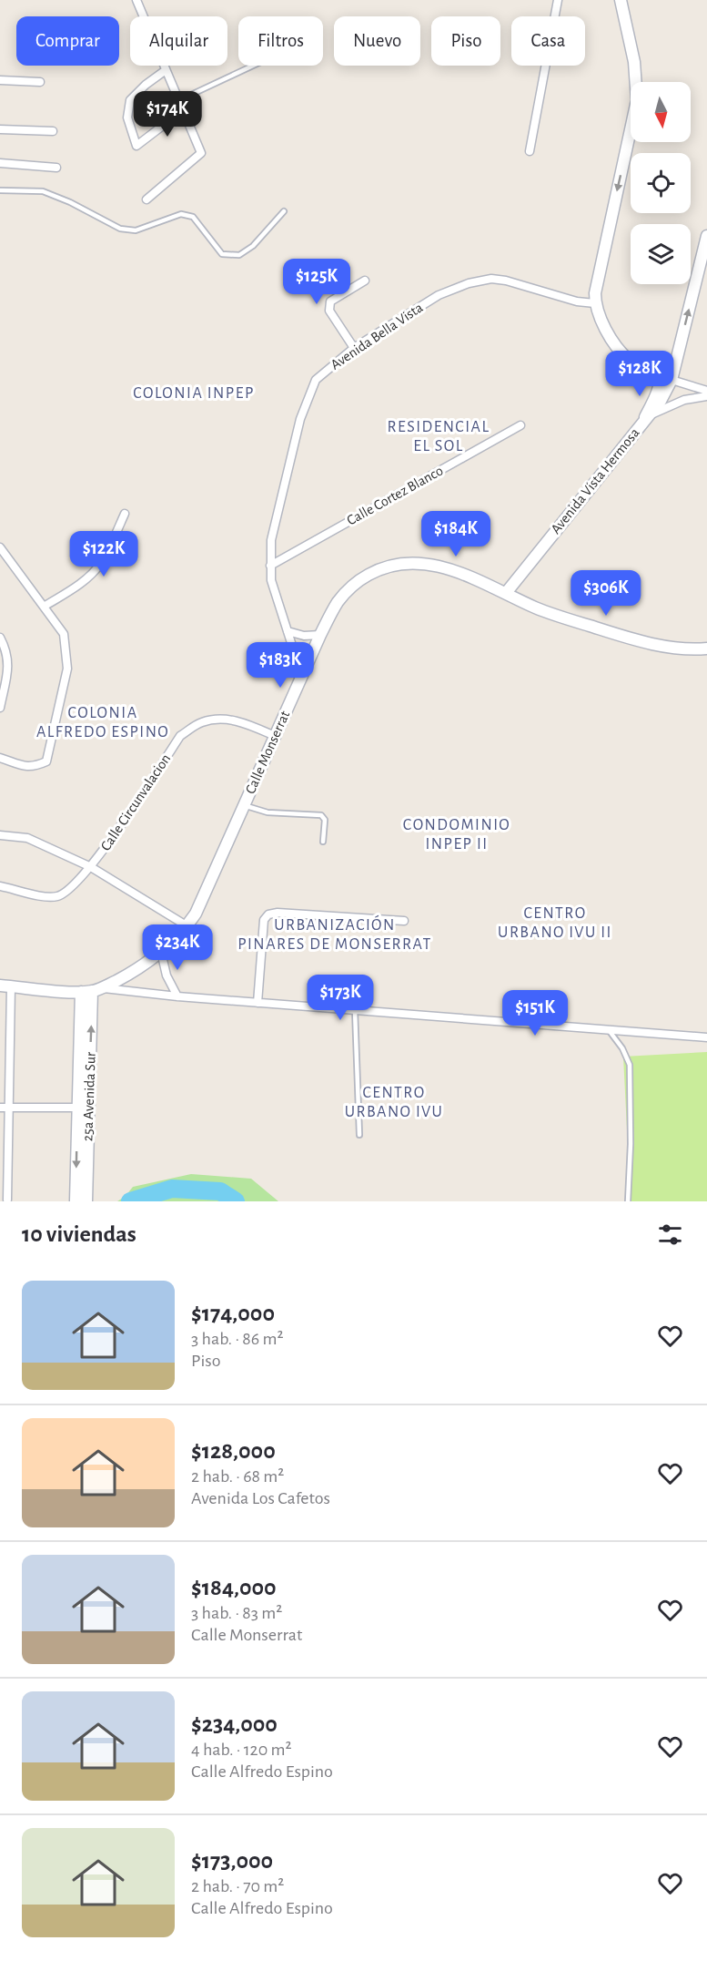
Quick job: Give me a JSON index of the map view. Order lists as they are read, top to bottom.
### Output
{
  "streets": {
    "street": [
      "Avenida Bella Vista",
      "Avenida Vista Hermosa",
      "Calle Cortez Blanco",
      "Calle Monserrat",
      "Calle Circunvalacion",
      "25a Avenida Sur"
    ]
  },
  "crossings": [
    ["Avenida Bella Vista", "Calle Cortez Blanco"],
    ["Avenida Bella Vista", "Calle Monserrat"],
    ["Avenida Vista Hermosa", "Calle Monserrat"],
    ["Calle Monserrat", "Calle Circunvalacion"],
    ["Calle Monserrat", "25a Avenida Sur"]
  ],
  "districts": [
    "COLONIA INPEP",
    "RESIDENCIAL EL SOL",
    "COLONIA ALFREDO ESPINO",
    "CONDOMINIO INPEP II",
    "CENTRO URBANO IVU II",
    "URBANIZACIÓN PINARES DE MONSERRAT",
    "CENTRO URBANO IVU"
  ],
  "north": "bottom",
  "page": {
    "chip": [
      "Comprar",
      "Alquilar",
      "Filtros",
      "Nuevo",
      "Piso",
      "Casa"
    ],
    "price": [
      "$174K",
      "$125K",
      "$128K",
      "$184K",
      "$122K",
      "$306K",
      "$183K",
      "$234K",
      "$173K",
      "$151K"
    ],
    "heading": "10 viviendas",
    "list": [
      {
        "name": "$174,000",
        "note": "3 hab. · 86 m² · Piso"
      },
      {
        "name": "$128,000",
        "note": "2 hab. · 68 m² · Avenida Los Cafetos"
      },
      {
        "name": "$184,000",
        "note": "3 hab. · 83 m² · Calle Monserrat"
      },
      {
        "name": "$234,000",
        "note": "4 hab. · 120 m² · Calle Alfredo Espino"
      },
      {
        "name": "$173,000",
        "note": "2 hab. · 70 m² · Calle Alfredo Espino"
      }
    ]
  }
}
